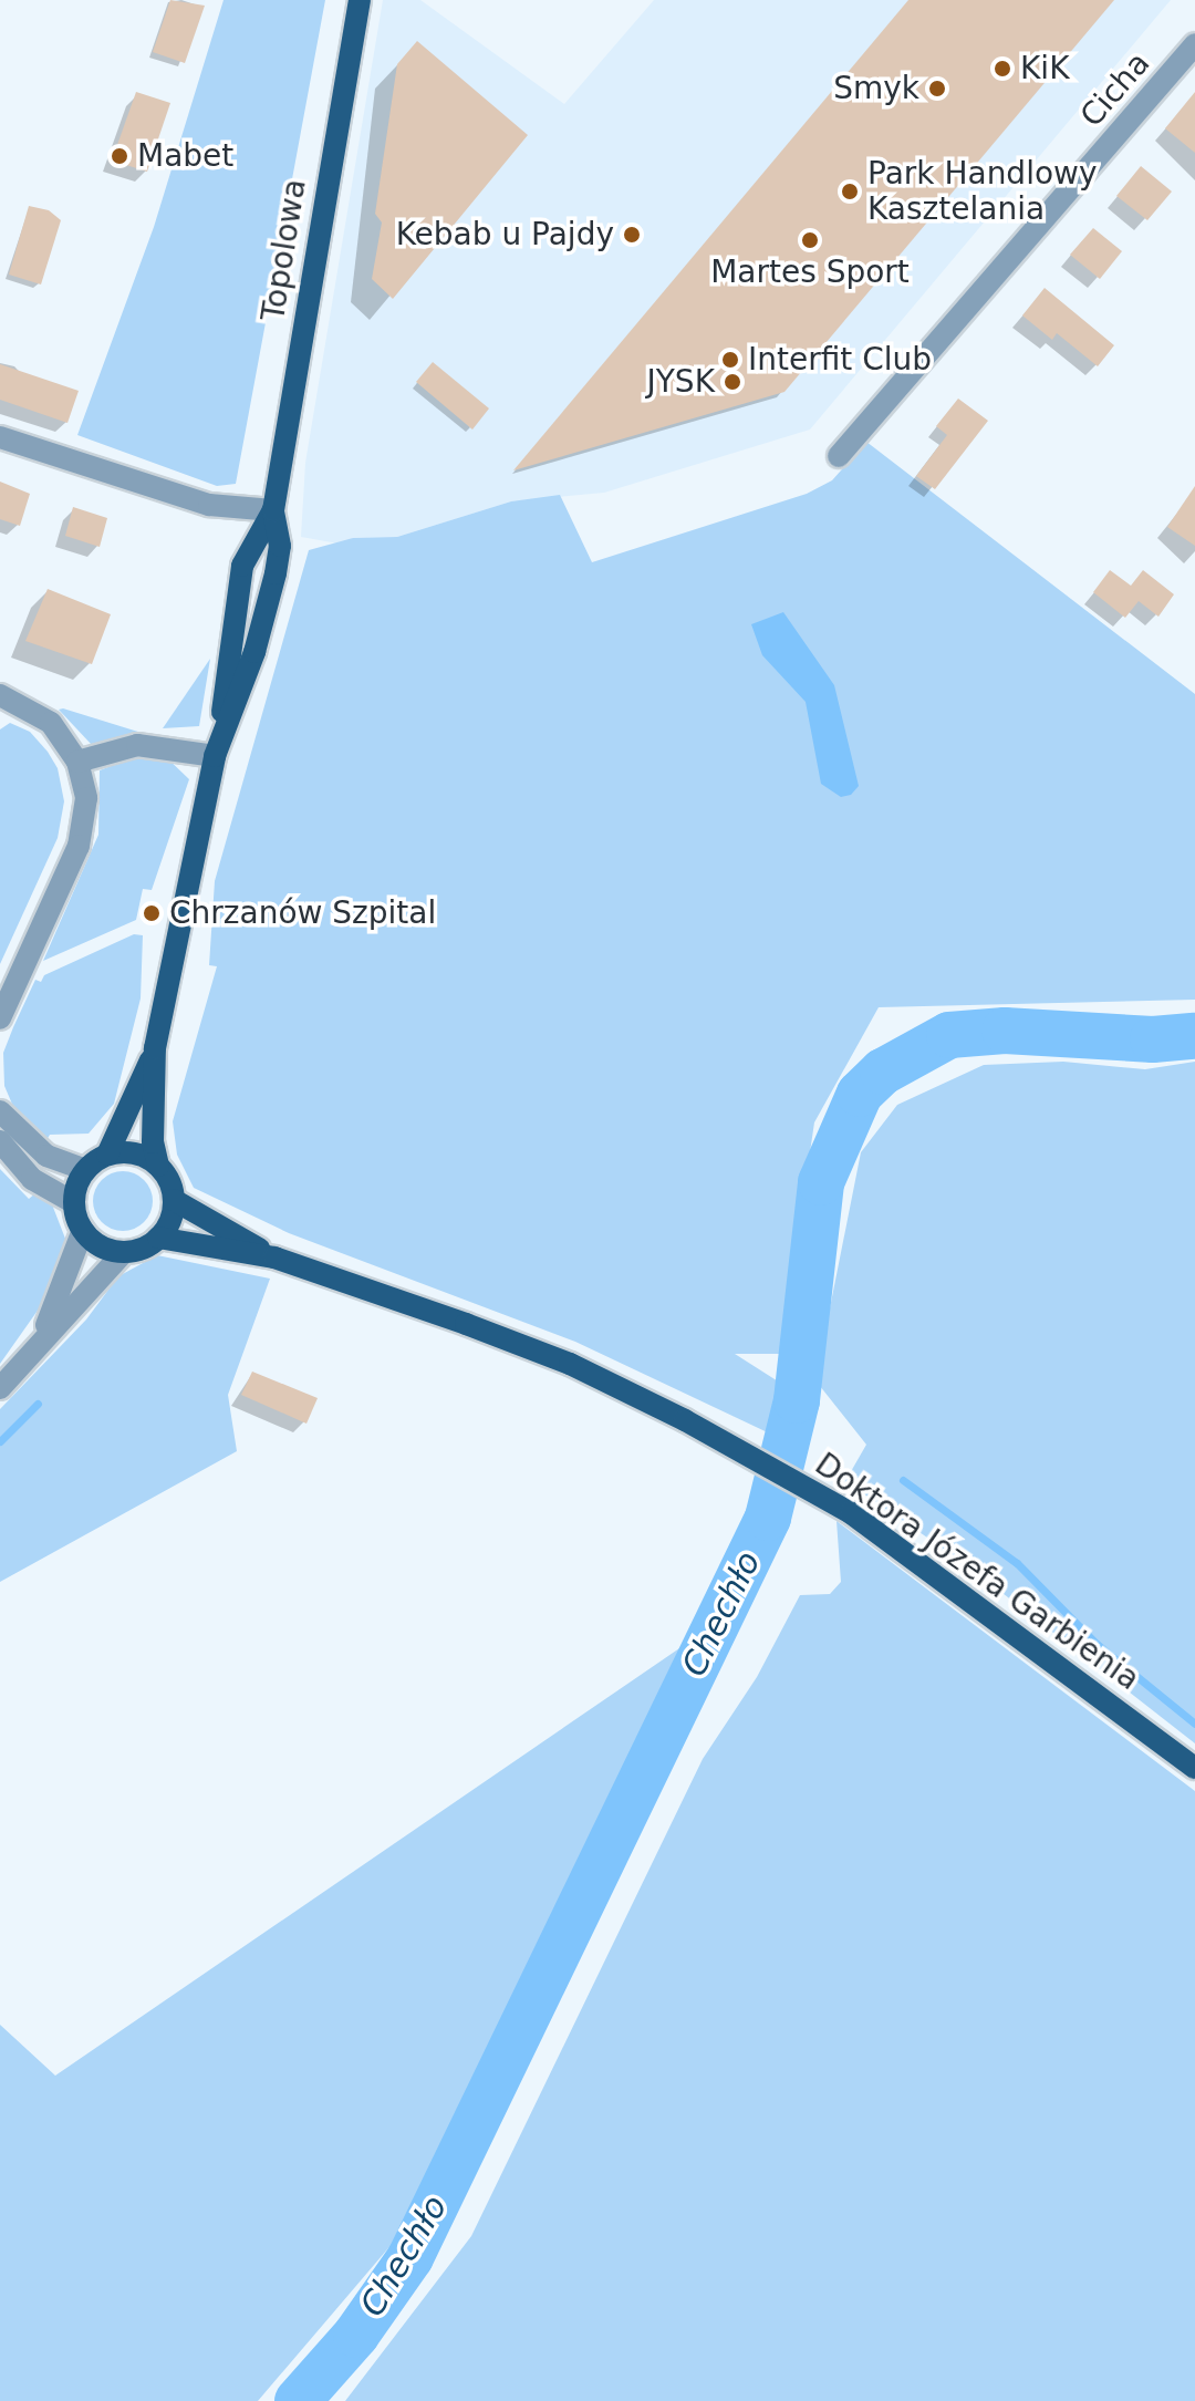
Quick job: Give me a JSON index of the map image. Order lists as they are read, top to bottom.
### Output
{
  "streets": {
    "main road": ["Topolowa", "Doktora Józefa Garbienia"],
    "street": ["Cicha"]
  },
  "crossings": [
    ["Topolowa", "Doktora Józefa Garbienia"]
  ],
  "water": ["Chechło"],
  "places": [
    "KiK",
    "Smyk",
    "Mabet",
    "Park Handlowy Kasztelania",
    "Kebab u Pajdy",
    "Martes Sport",
    "Interfit Club",
    "JYSK",
    "Chrzanów Szpital"
  ]
}
